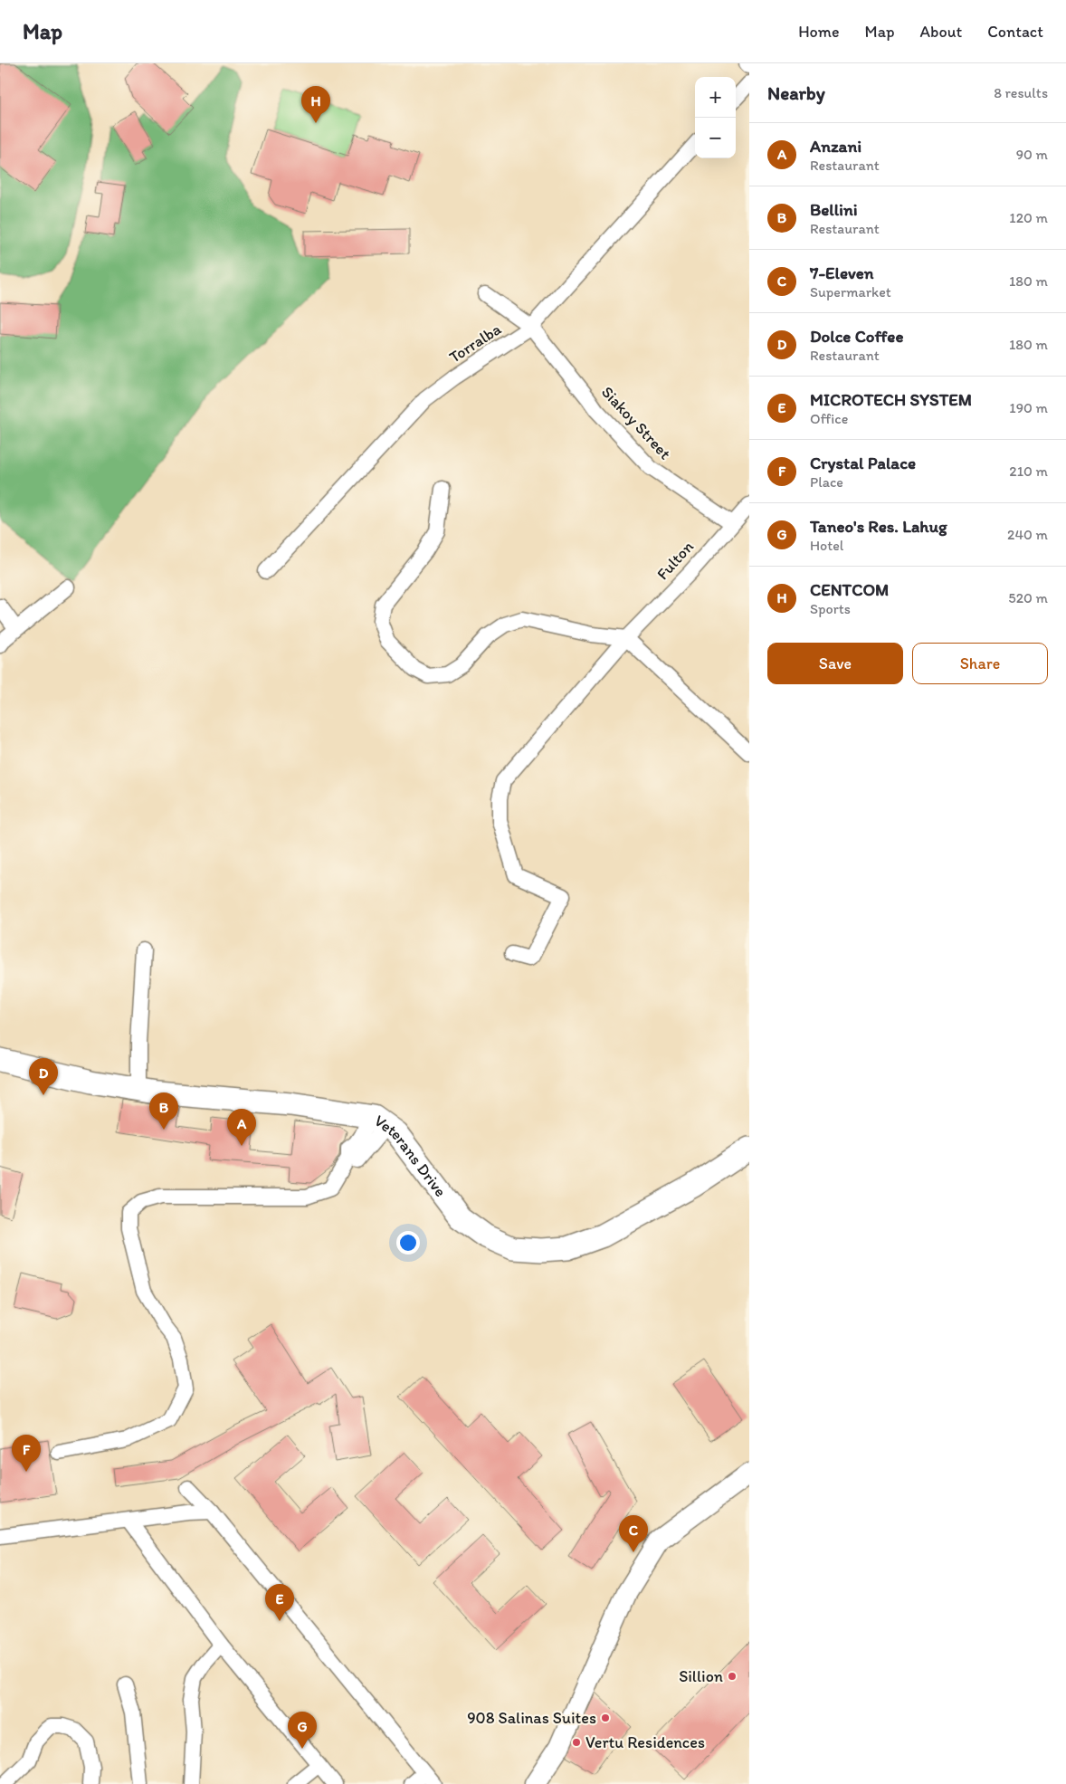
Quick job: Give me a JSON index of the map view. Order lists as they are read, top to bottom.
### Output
{
  "streets": {
    "main road": ["Veterans Drive"],
    "street": ["Torralba", "Siakoy Street", "Fulton"]
  },
  "crossings": [
    ["Torralba", "Siakoy Street"],
    ["Siakoy Street", "Fulton"]
  ],
  "places": ["Sillion", "908 Salinas Suites", "Vertu Residences"],
  "page": {
    "header": "Map",
    "nav": [
      "Home",
      "Map",
      "About",
      "Contact"
    ],
    "heading": ["Nearby", "8 results"],
    "map_buttons": ["+", "−"],
    "pins": [
      "H",
      "D",
      "B",
      "A",
      "F",
      "C",
      "E",
      "G"
    ],
    "list": [
      {
        "mark": "A",
        "name": "Anzani",
        "note": "Restaurant",
        "value": "90 m"
      },
      {
        "mark": "B",
        "name": "Bellini",
        "note": "Restaurant",
        "value": "120 m"
      },
      {
        "mark": "C",
        "name": "7-Eleven",
        "note": "Supermarket",
        "value": "180 m"
      },
      {
        "mark": "D",
        "name": "Dolce Coffee",
        "note": "Restaurant",
        "value": "180 m"
      },
      {
        "mark": "E",
        "name": "MICROTECH SYSTEM",
        "note": "Office",
        "value": "190 m"
      },
      {
        "mark": "F",
        "name": "Crystal Palace",
        "note": "Place",
        "value": "210 m"
      },
      {
        "mark": "G",
        "name": "Taneo's Res. Lahug",
        "note": "Hotel",
        "value": "240 m"
      },
      {
        "mark": "H",
        "name": "CENTCOM",
        "note": "Sports",
        "value": "520 m"
      }
    ],
    "buttons": ["Save", "Share"]
  }
}
